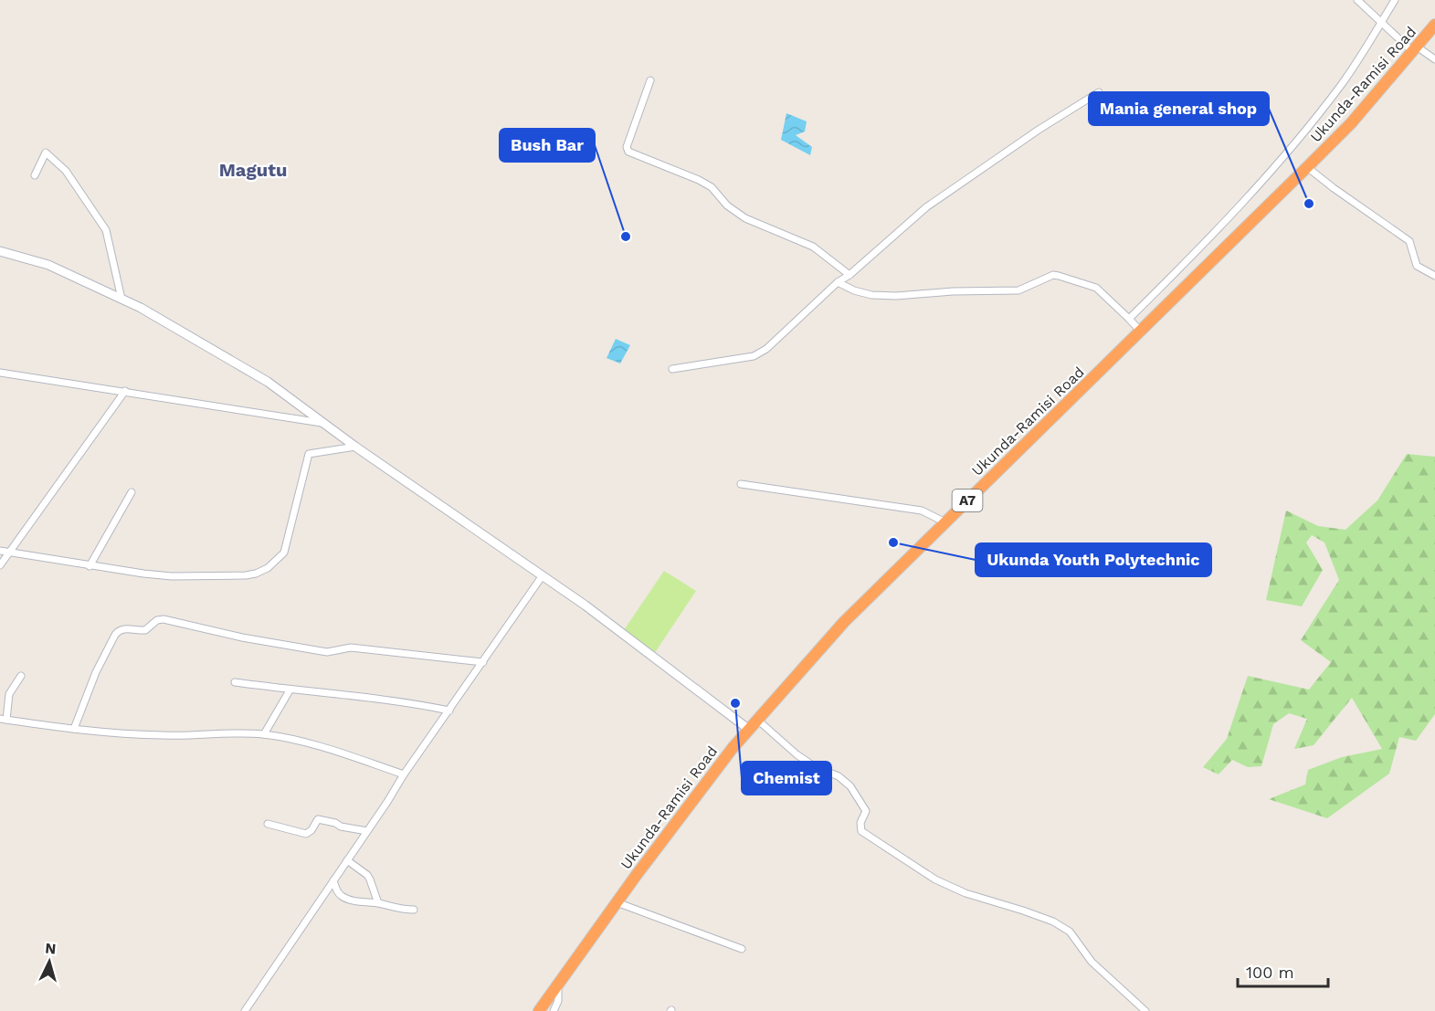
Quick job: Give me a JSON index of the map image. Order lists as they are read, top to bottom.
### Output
{
  "streets": {
    "highway": ["Ukunda-Ramisi Road", "A7"]
  },
  "districts": ["Magutu"],
  "places": [
    "Mania general shop",
    "Bush Bar",
    "Ukunda Youth Polytechnic",
    "Chemist"
  ],
  "scale_bar": "100 m",
  "north": "top"
}
